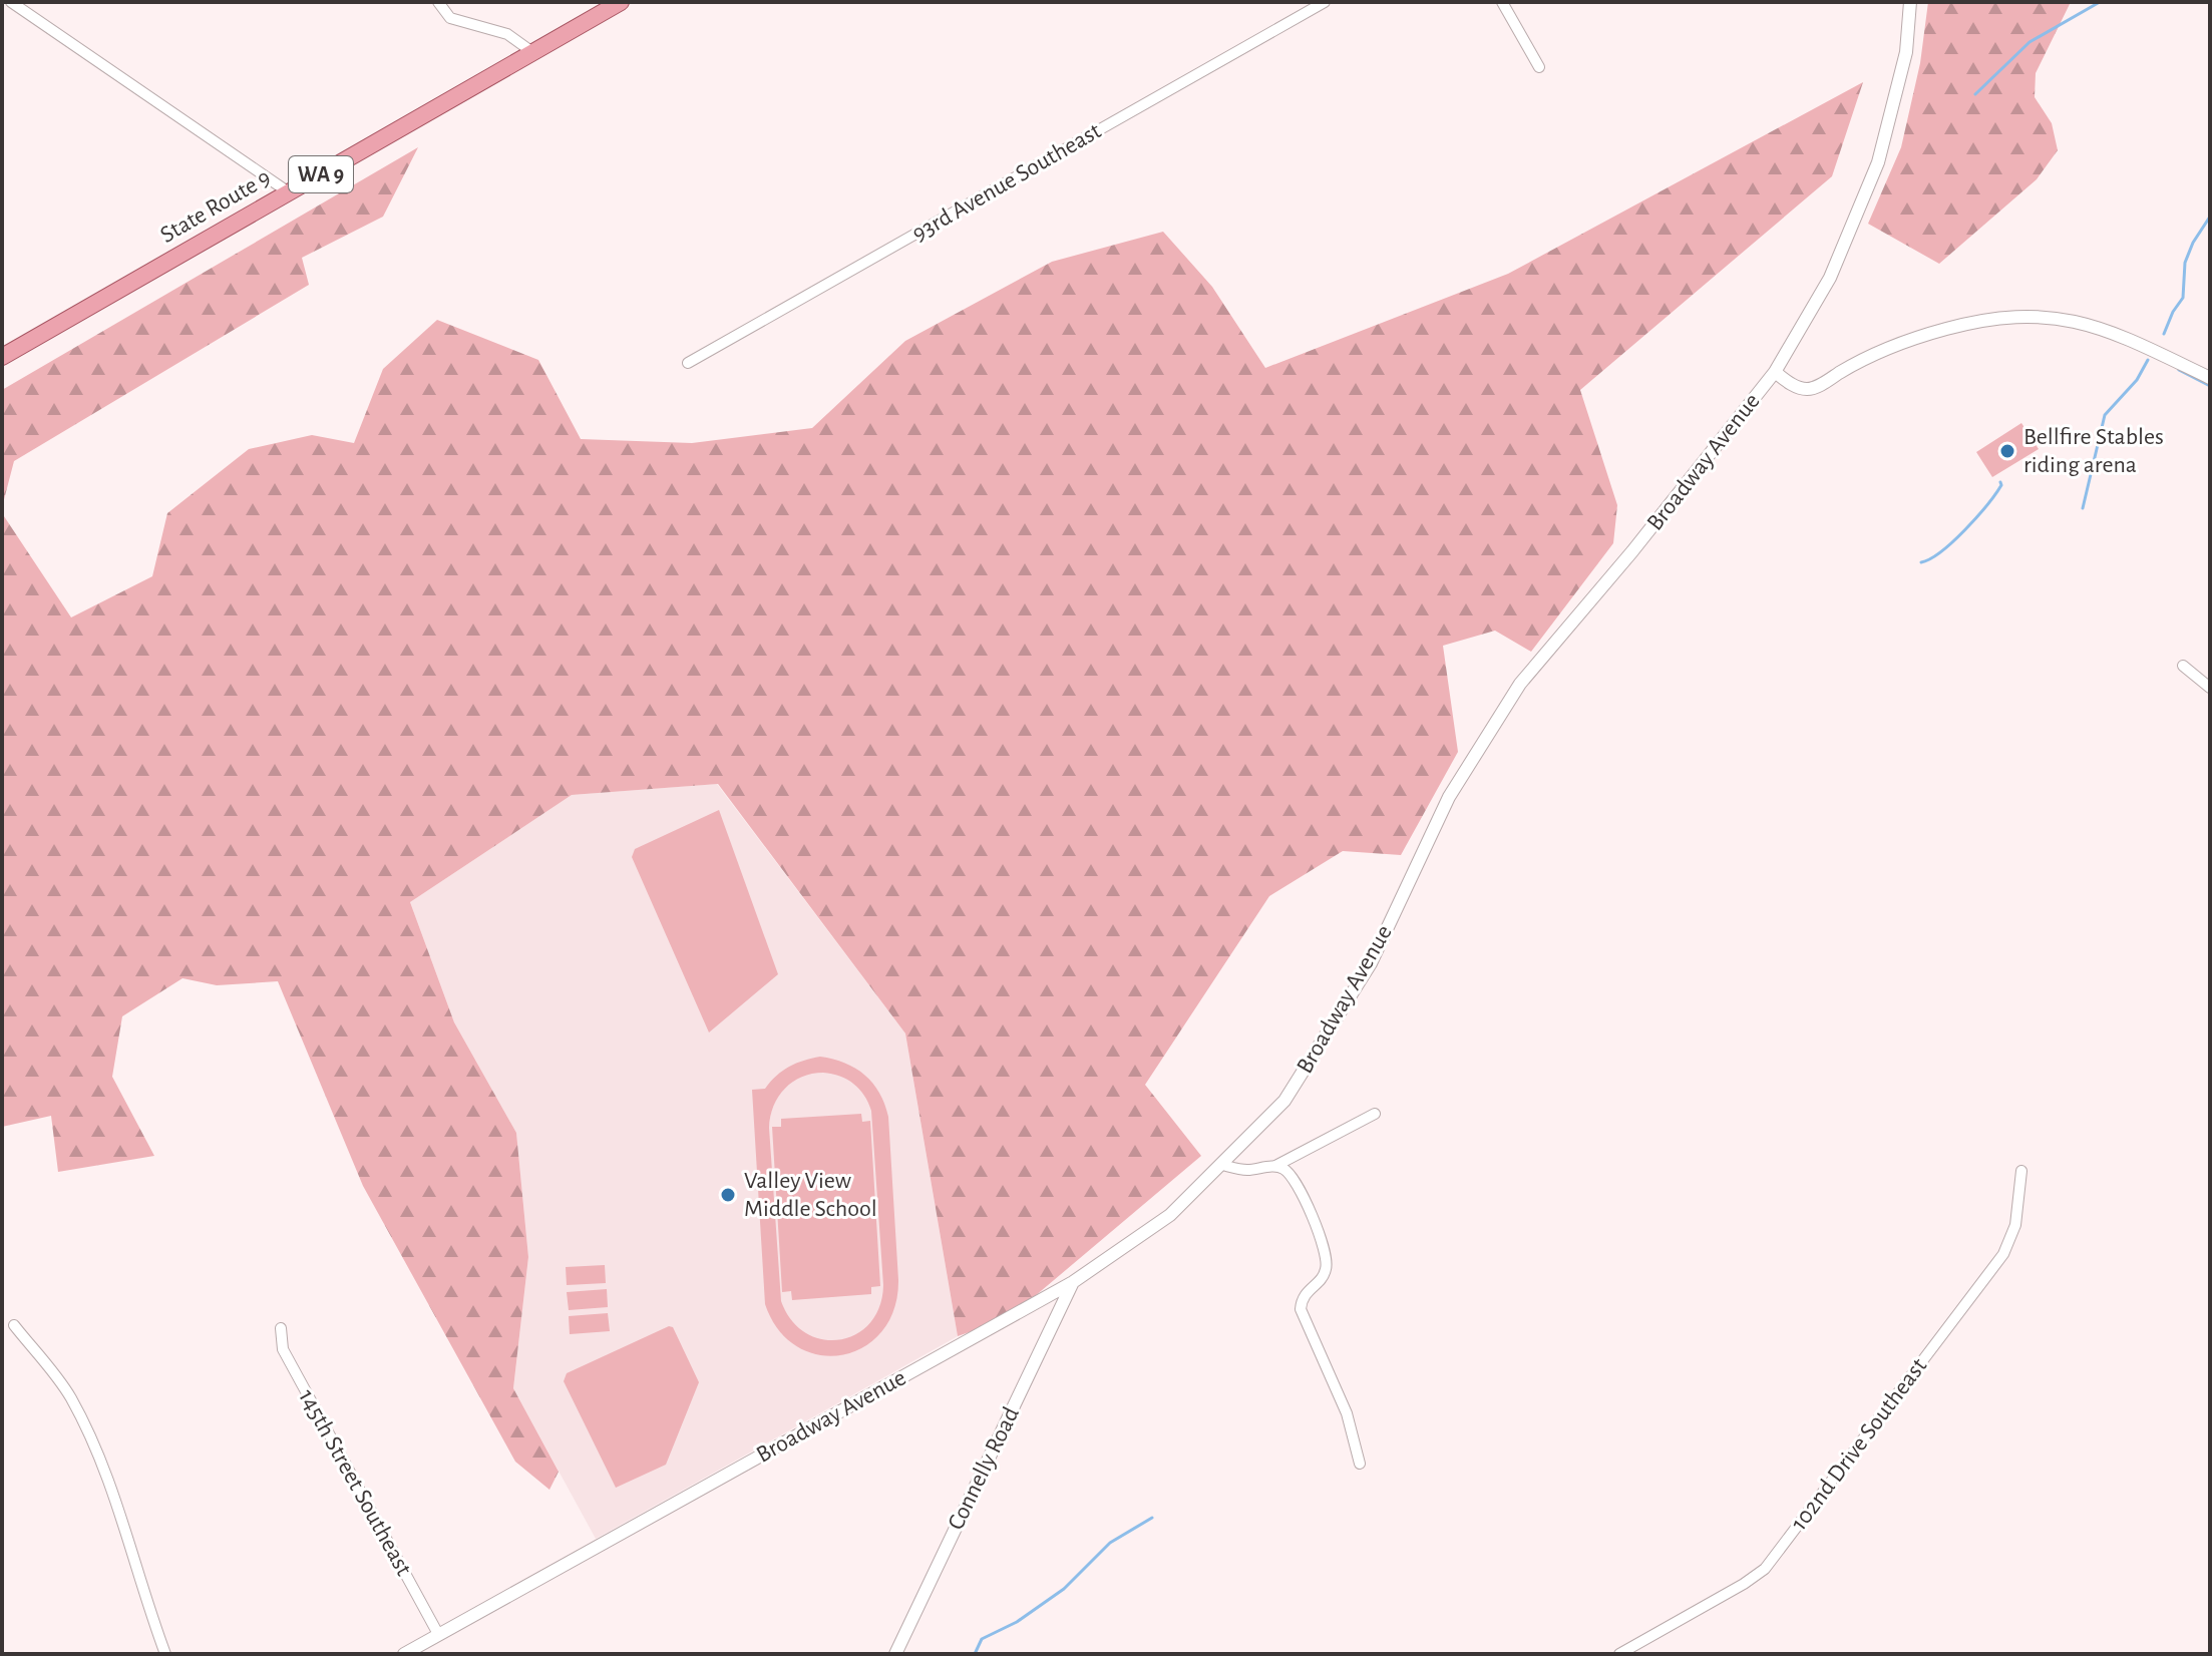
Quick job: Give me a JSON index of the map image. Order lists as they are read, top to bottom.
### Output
{
  "streets": {
    "main road": ["WA 9", "State Route 9"],
    "street": [
      "93rd Avenue Southeast",
      "Broadway Avenue",
      "102nd Drive Southeast",
      "Connelly Road",
      "145th Street Southeast"
    ]
  },
  "crossings": [
    ["Broadway Avenue", "Connelly Road"],
    ["Broadway Avenue", "145th Street Southeast"]
  ],
  "places": ["Bellfire Stables riding arena", "Valley View Middle School"]
}
